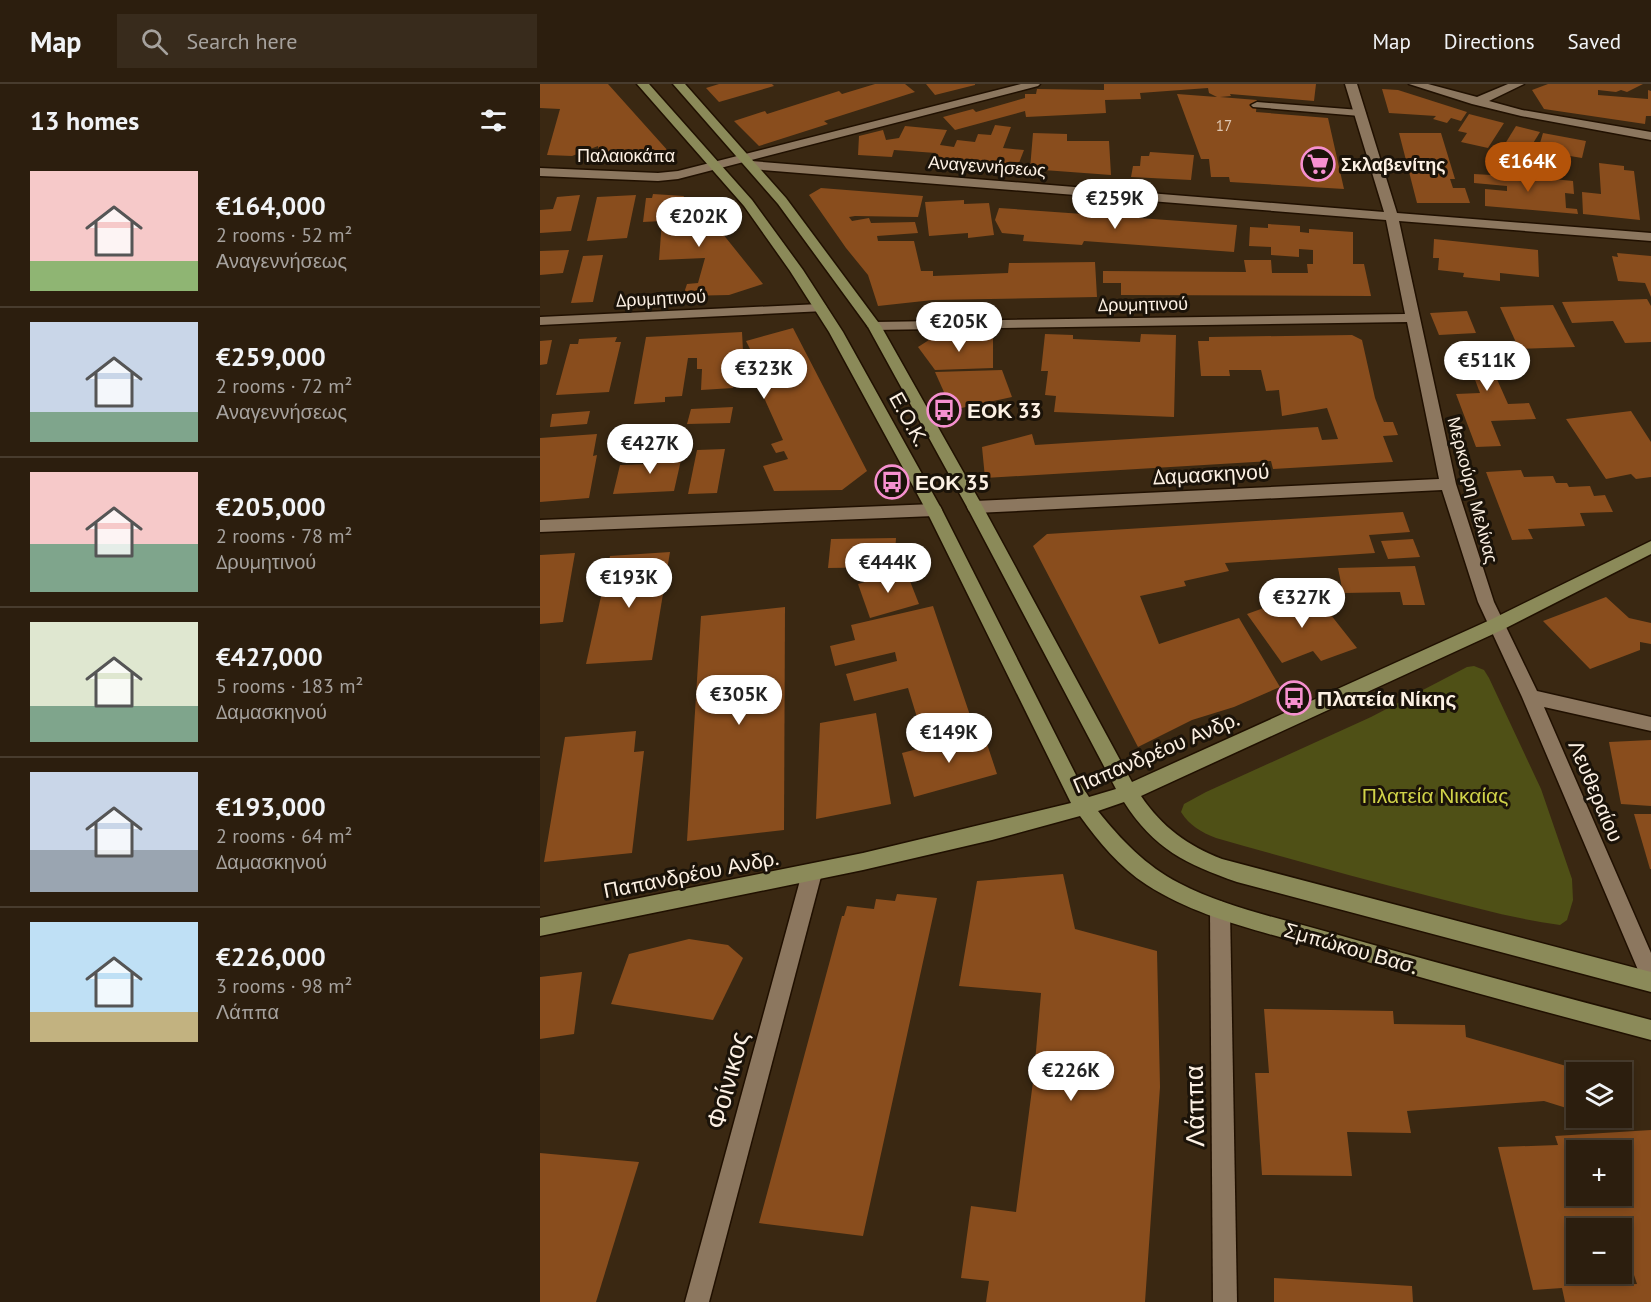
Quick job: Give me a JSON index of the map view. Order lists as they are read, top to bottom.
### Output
{
  "streets": {
    "main road": ["Ε.Ο.Κ.", "Παπανδρέου Ανδρ.", "Σμπώκου Βασ."],
    "street": [
      "Παλαιοκάπα",
      "Αναγεννήσεως",
      "Δρυμητινού",
      "Δαμασκηνού",
      "Μερκούρη Μελίνας",
      "Λευθεραίου",
      "Φοίνικος",
      "Λάππα"
    ]
  },
  "crossings": [
    ["Παλαιοκάπα", "Αναγεννήσεως"],
    ["Παλαιοκάπα", "Ε.Ο.Κ."],
    ["Αναγεννήσεως", "Ε.Ο.Κ."],
    ["Αναγεννήσεως", "Μερκούρη Μελίνας"],
    ["Δρυμητινού", "Ε.Ο.Κ."],
    ["Δρυμητινού", "Μερκούρη Μελίνας"],
    ["Ε.Ο.Κ.", "Δαμασκηνού"],
    ["Ε.Ο.Κ.", "Παπανδρέου Ανδρ."],
    ["Ε.Ο.Κ.", "Σμπώκου Βασ."],
    ["Δαμασκηνού", "Μερκούρη Μελίνας"],
    ["Μερκούρη Μελίνας", "Παπανδρέου Ανδρ."],
    ["Μερκούρη Μελίνας", "Λευθεραίου"],
    ["Παπανδρέου Ανδρ.", "Λευθεραίου"],
    ["Παπανδρέου Ανδρ.", "Σμπώκου Βασ."],
    ["Παπανδρέου Ανδρ.", "Φοίνικος"],
    ["Λευθεραίου", "Σμπώκου Βασ."],
    ["Σμπώκου Βασ.", "Λάππα"]
  ],
  "parks": ["Πλατεία Νικαίας"],
  "places": {
    "supermarket": ["Σκλαβενίτης"],
    "bus stop": ["ΕΟΚ 33", "ΕΟΚ 35", "Πλατεία Νίκης"]
  },
  "house_numbers": ["17"],
  "page": {
    "header": "Map",
    "search": "Search here",
    "nav": ["Map", "Directions", "Saved"],
    "heading": "13 homes",
    "price": [
      "€164K",
      "€259K",
      "€202K",
      "€205K",
      "€511K",
      "€323K",
      "€427K",
      "€444K",
      "€193K",
      "€327K",
      "€305K",
      "€149K",
      "€226K"
    ],
    "list": [
      {
        "name": "€164,000",
        "note": "2 rooms · 52 m² · Αναγεννήσεως"
      },
      {
        "name": "€259,000",
        "note": "2 rooms · 72 m² · Αναγεννήσεως"
      },
      {
        "name": "€205,000",
        "note": "2 rooms · 78 m² · Δρυμητινού"
      },
      {
        "name": "€427,000",
        "note": "5 rooms · 183 m² · Δαμασκηνού"
      },
      {
        "name": "€193,000",
        "note": "2 rooms · 64 m² · Δαμασκηνού"
      },
      {
        "name": "€226,000",
        "note": "3 rooms · 98 m² · Λάππα"
      }
    ],
    "map_buttons": ["+", "−"]
  }
}
